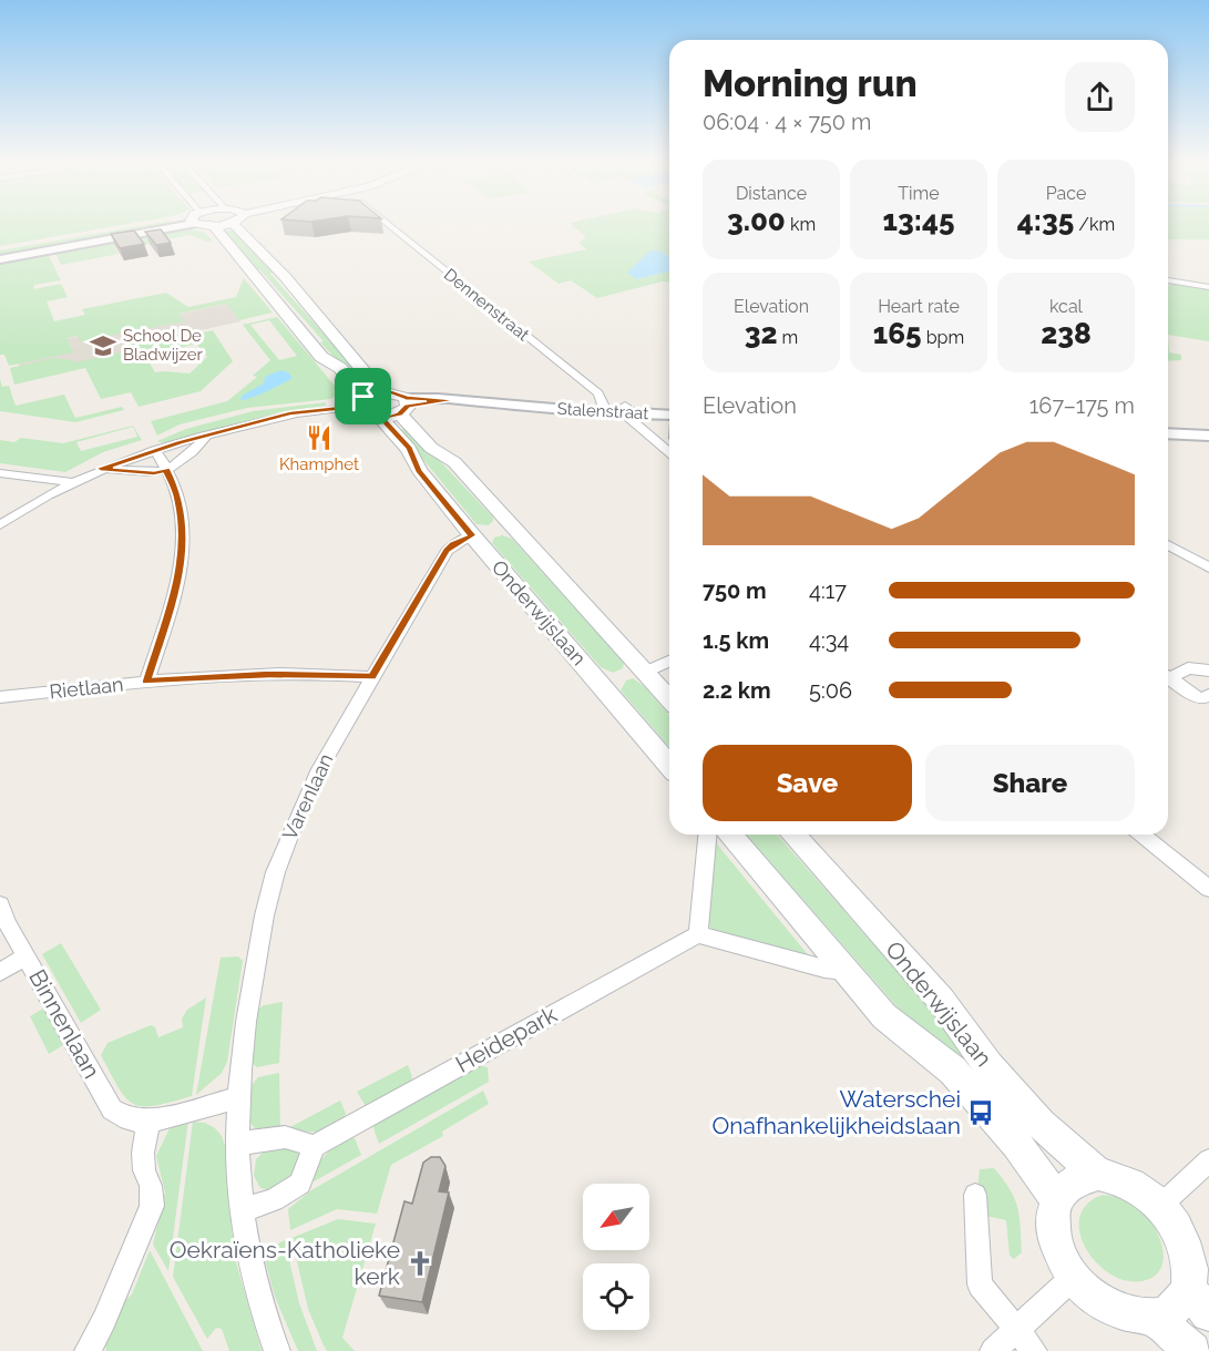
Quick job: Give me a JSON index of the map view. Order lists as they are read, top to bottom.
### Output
{
  "streets": {
    "main road": ["Onderwijslaan"],
    "street": [
      "Dennenstraat",
      "Stalenstraat",
      "Rietlaan",
      "Varenlaan",
      "Binnenlaan",
      "Heidepark"
    ]
  },
  "crossings": [
    ["Dennenstraat", "Stalenstraat"],
    ["Stalenstraat", "Onderwijslaan"],
    ["Onderwijslaan", "Varenlaan"],
    ["Rietlaan", "Varenlaan"]
  ],
  "places": {
    "school or university": ["School De Bladwijzer"],
    "restaurant": ["Khamphet"],
    "bus stop": ["Waterschei Onafhankelijkheidslaan"],
    "church": ["Oekraïens-Katholieke kerk"]
  },
  "north": "bottom left",
  "page": {
    "heading": ["Morning run", "06:04 · 4 × 750 m"],
    "stats": [
      ["Distance", "3.00 km"],
      ["Time", "13:45"],
      ["Pace", "4:35 /km"],
      ["Elevation", "32 m"],
      ["Heart rate", "165 bpm"],
      ["kcal", "238"]
    ],
    "chart": ["Elevation", "167–175 m"],
    "list": [
      {
        "name": "750 m",
        "note": "4:17"
      },
      {
        "name": "1.5 km",
        "note": "4:34"
      },
      {
        "name": "2.2 km",
        "note": "5:06"
      }
    ],
    "buttons": ["Save", "Share"]
  }
}
